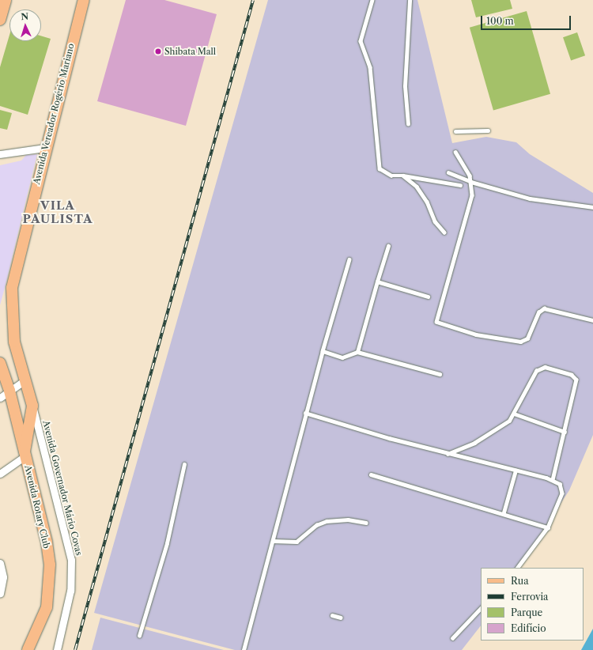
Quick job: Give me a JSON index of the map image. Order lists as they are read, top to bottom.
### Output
{
  "streets": {
    "main road": ["Avenida Vereador Rogério Mariano", "Avenida Rotary Club"],
    "street": ["Avenida Governador Mário Covas"]
  },
  "crossings": [
    ["Avenida Vereador Rogério Mariano", "Avenida Governador Mário Covas"],
    ["Avenida Vereador Rogério Mariano", "Avenida Rotary Club"]
  ],
  "districts": ["VILA PAULISTA"],
  "places": ["Shibata Mall"],
  "legend": [
    "Rua",
    "Ferrovia",
    "Parque",
    "Edifício"
  ],
  "scale_bar": "100 m",
  "north": "top"
}
